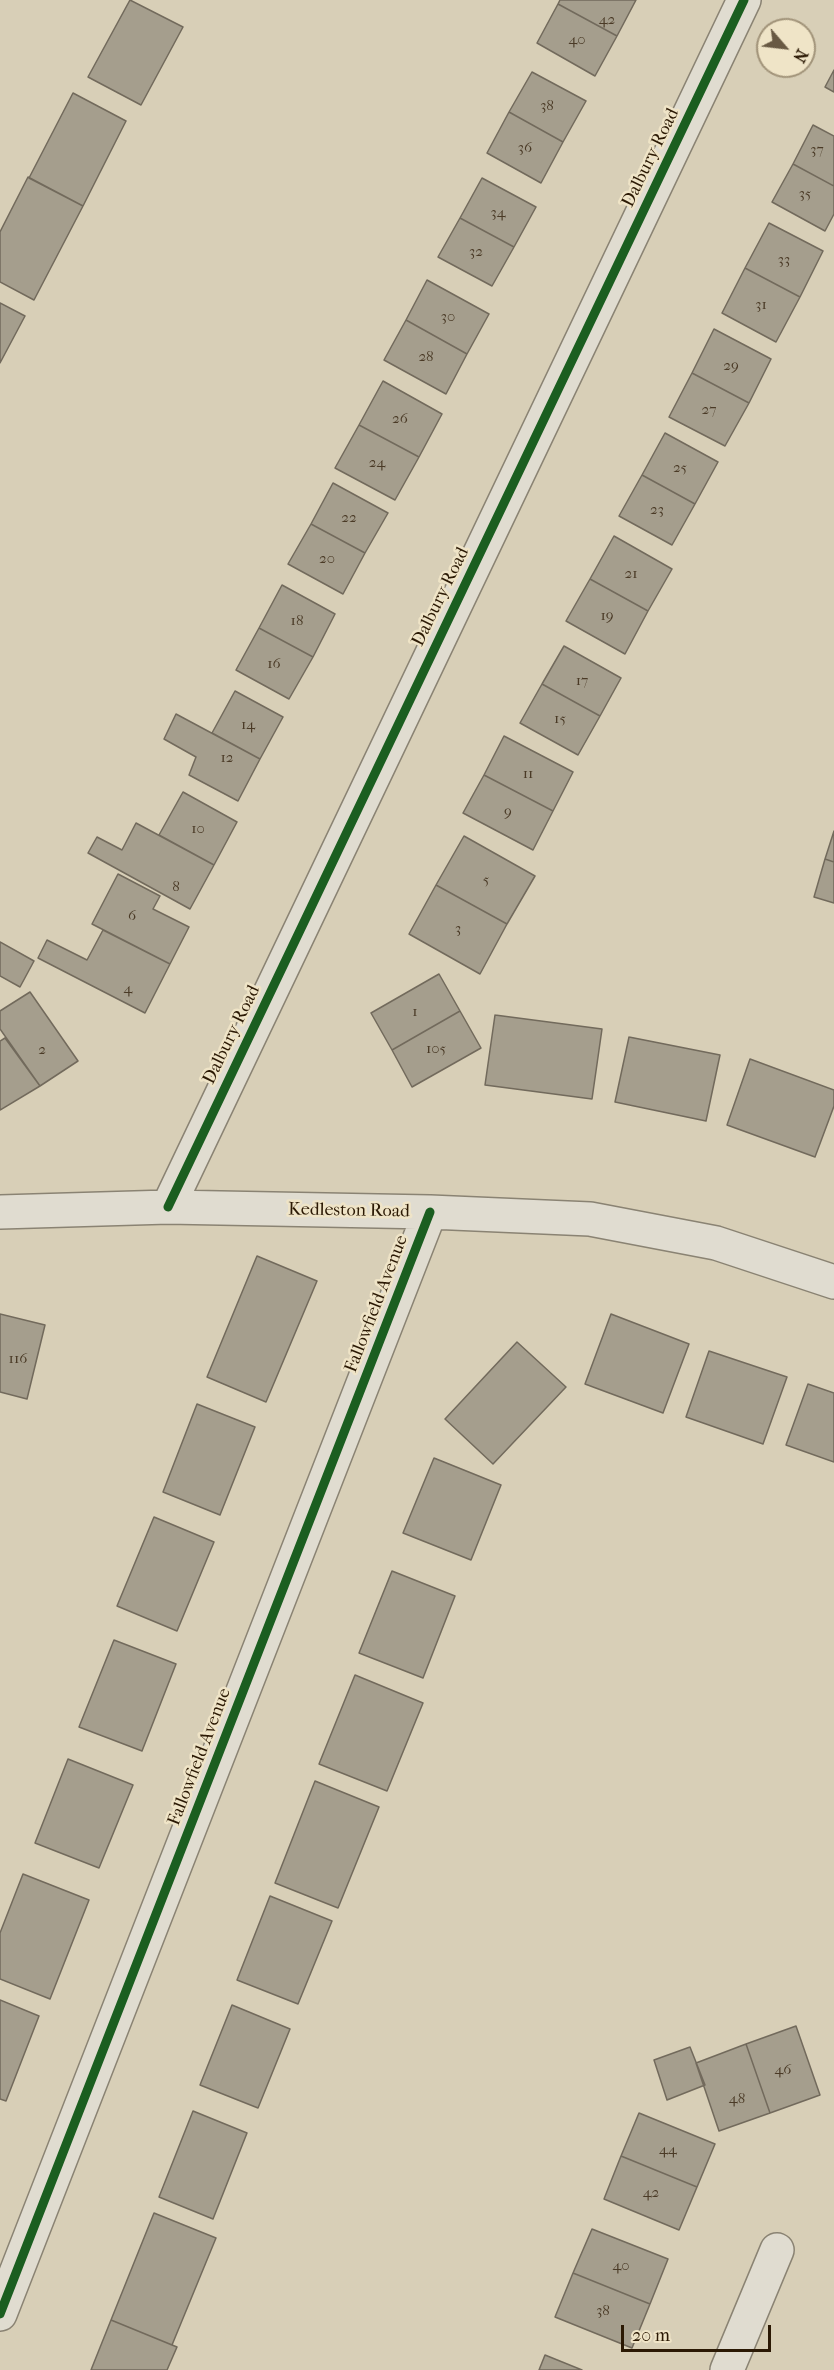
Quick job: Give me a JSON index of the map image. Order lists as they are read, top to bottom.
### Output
{
  "streets": {
    "street": ["Dalbury Road", "Kedleston Road", "Fallowfield Avenue"]
  },
  "crossings": [
    ["Dalbury Road", "Kedleston Road"],
    ["Kedleston Road", "Fallowfield Avenue"]
  ],
  "house_numbers": [
    "42",
    "40",
    "38",
    "36",
    "37",
    "35",
    "34",
    "32",
    "33",
    "31",
    "30",
    "28",
    "29",
    "27",
    "26",
    "24",
    "25",
    "23",
    "22",
    "20",
    "21",
    "19",
    "18",
    "16",
    "17",
    "15",
    "14",
    "12",
    "11",
    "9",
    "10",
    "5",
    "8",
    "6",
    "3",
    "4",
    "1",
    "105",
    "2",
    "116",
    "46",
    "48",
    "44",
    "42",
    "40",
    "38"
  ],
  "scale_bar": "20 m",
  "north": "bottom right"
}
